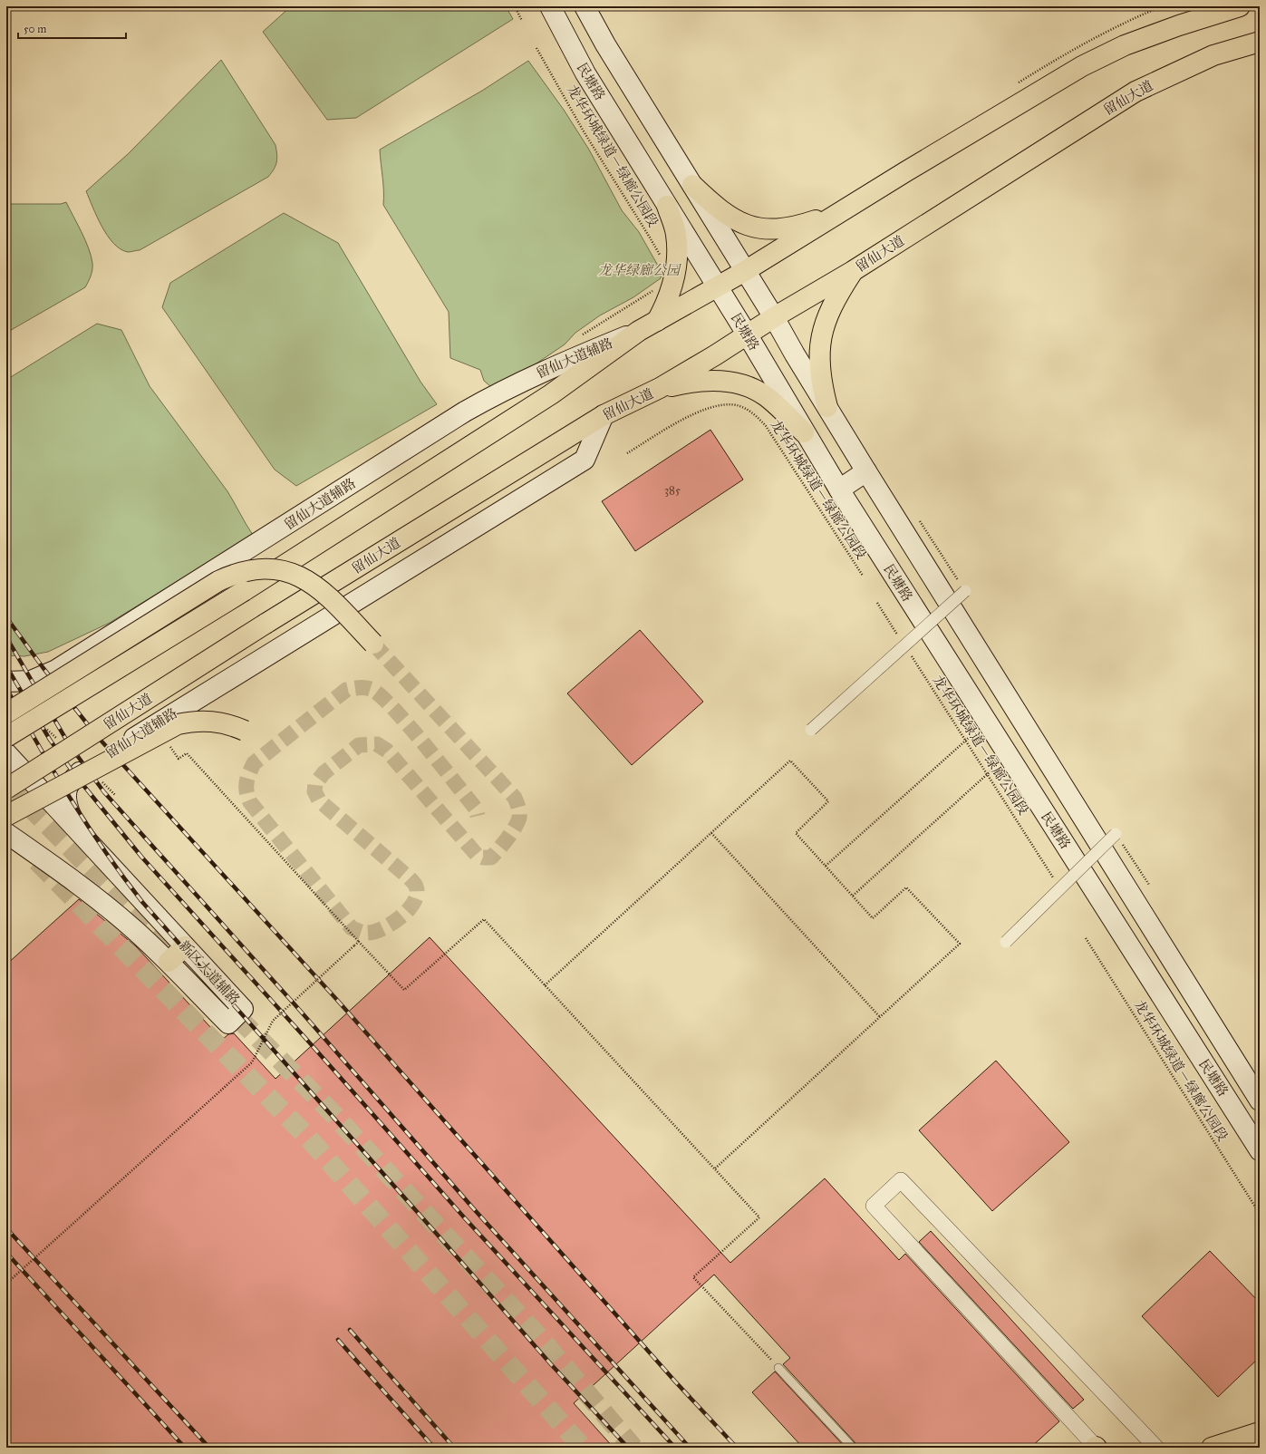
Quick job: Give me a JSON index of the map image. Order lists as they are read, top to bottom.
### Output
{
  "streets": {
    "main road": [
      "民塘路",
      "留仙大道",
      "留仙大道辅路",
      "新区大道辅路"
    ],
    "path": ["龙华环城绿道－绿廊公园段"]
  },
  "crossings": [
    ["民塘路", "留仙大道"],
    ["留仙大道", "留仙大道辅路"],
    ["留仙大道辅路", "新区大道辅路"]
  ],
  "parks": ["龙华绿廊公园"],
  "house_numbers": ["385"],
  "scale_bar": "50 m"
}
